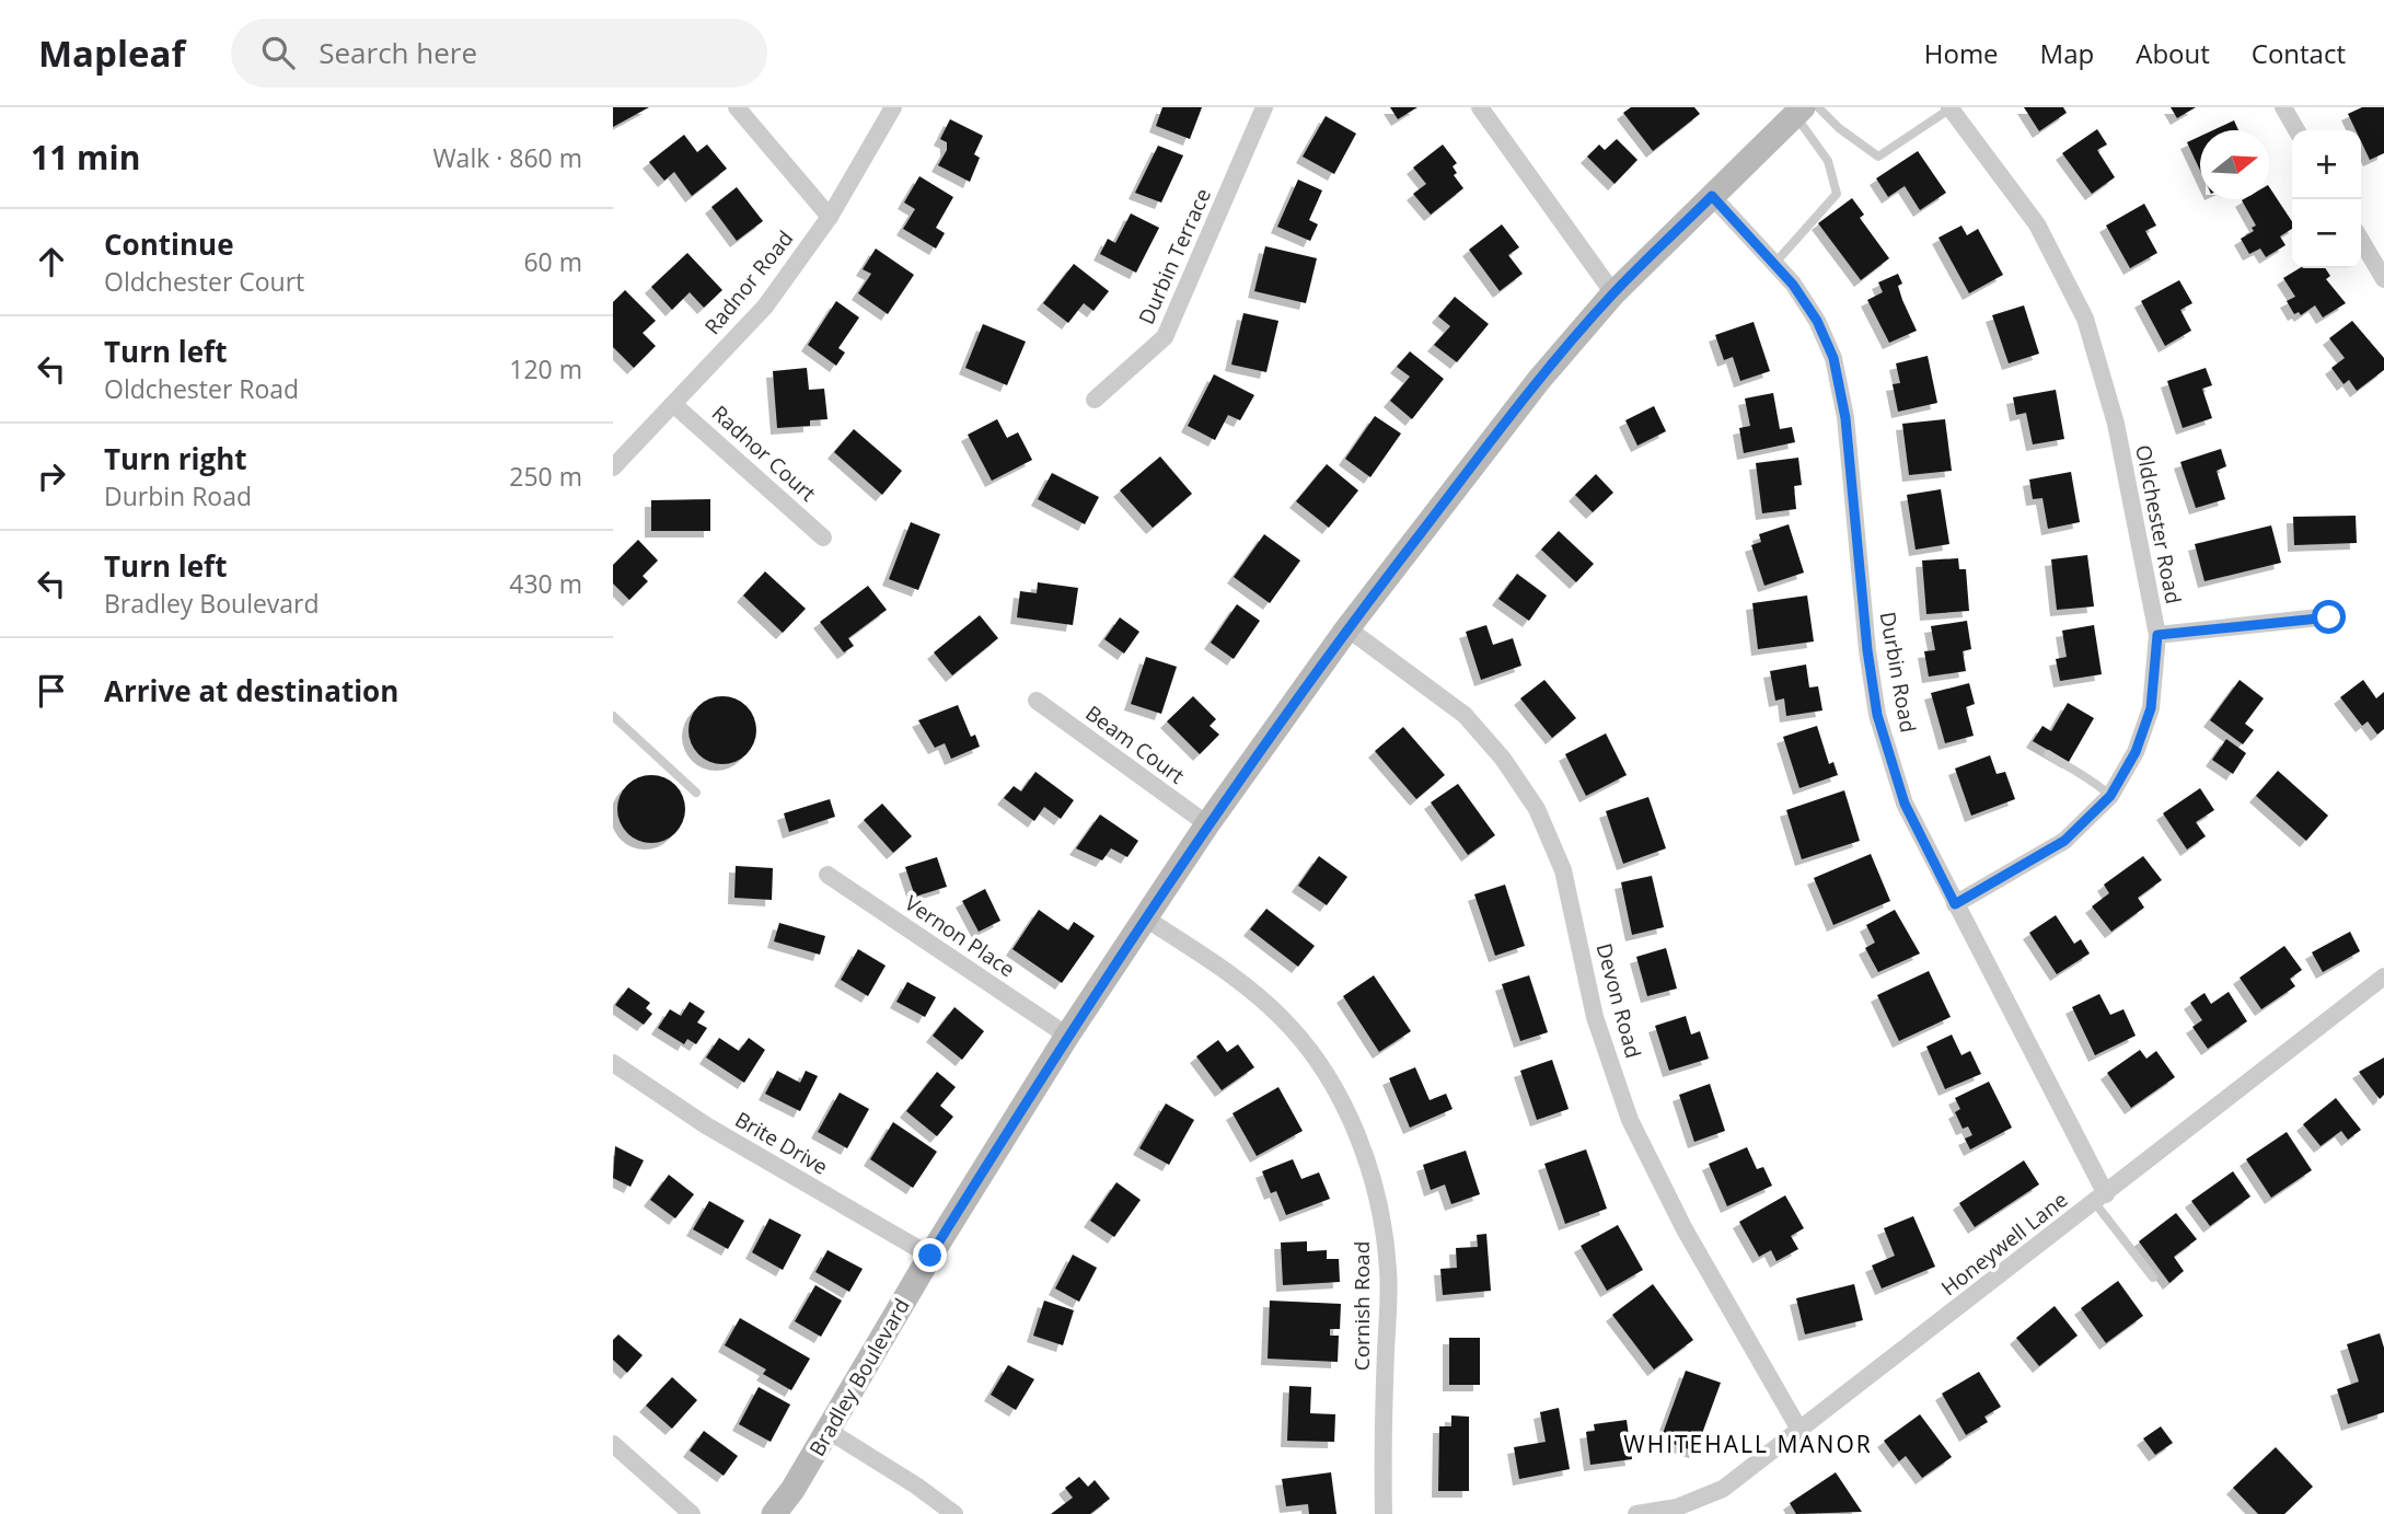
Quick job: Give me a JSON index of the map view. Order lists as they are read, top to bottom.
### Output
{
  "streets": {
    "main road": ["Bradley Boulevard"],
    "street": [
      "Durbin Terrace",
      "Radnor Road",
      "Radnor Court",
      "Oldchester Road",
      "Durbin Road",
      "Beam Court",
      "Vernon Place",
      "Devon Road",
      "Brite Drive",
      "Honeywell Lane",
      "Cornish Road"
    ]
  },
  "crossings": [
    ["Radnor Road", "Radnor Court"],
    ["Oldchester Road", "Durbin Road"],
    ["Durbin Road", "Honeywell Lane"],
    ["Durbin Road", "Bradley Boulevard"],
    ["Beam Court", "Bradley Boulevard"],
    ["Vernon Place", "Bradley Boulevard"],
    ["Devon Road", "Honeywell Lane"],
    ["Devon Road", "Bradley Boulevard"],
    ["Brite Drive", "Bradley Boulevard"],
    ["Cornish Road", "Bradley Boulevard"]
  ],
  "districts": ["WHITEHALL MANOR"],
  "north": "right",
  "page": {
    "header": "Mapleaf",
    "search": "Search here",
    "nav": [
      "Home",
      "Map",
      "About",
      "Contact"
    ],
    "heading": ["11 min", "Walk · 860 m"],
    "map_buttons": ["+", "−"],
    "list": [
      ["Continue", "Oldchester Court", "60 m"],
      ["Turn left", "Oldchester Road", "120 m"],
      ["Turn right", "Durbin Road", "250 m"],
      ["Turn left", "Bradley Boulevard", "430 m"],
      "Arrive at destination"
    ]
  }
}
